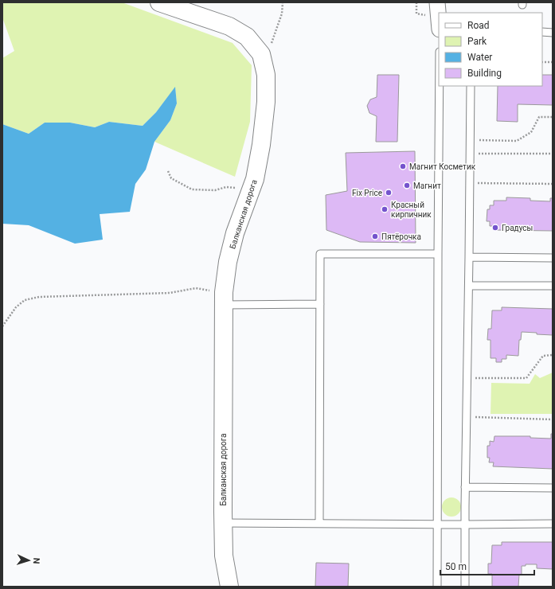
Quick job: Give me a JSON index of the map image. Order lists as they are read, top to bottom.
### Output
{
  "streets": {
    "street": ["Балканская дорога"]
  },
  "places": [
    "Магнит Косметик",
    "Магнит",
    "Fix Price",
    "Красный кирпичник",
    "Градусы",
    "Пятёрочка"
  ],
  "legend": [
    "Road",
    "Park",
    "Water",
    "Building"
  ],
  "scale_bar": "50 m",
  "north": "right"
}
